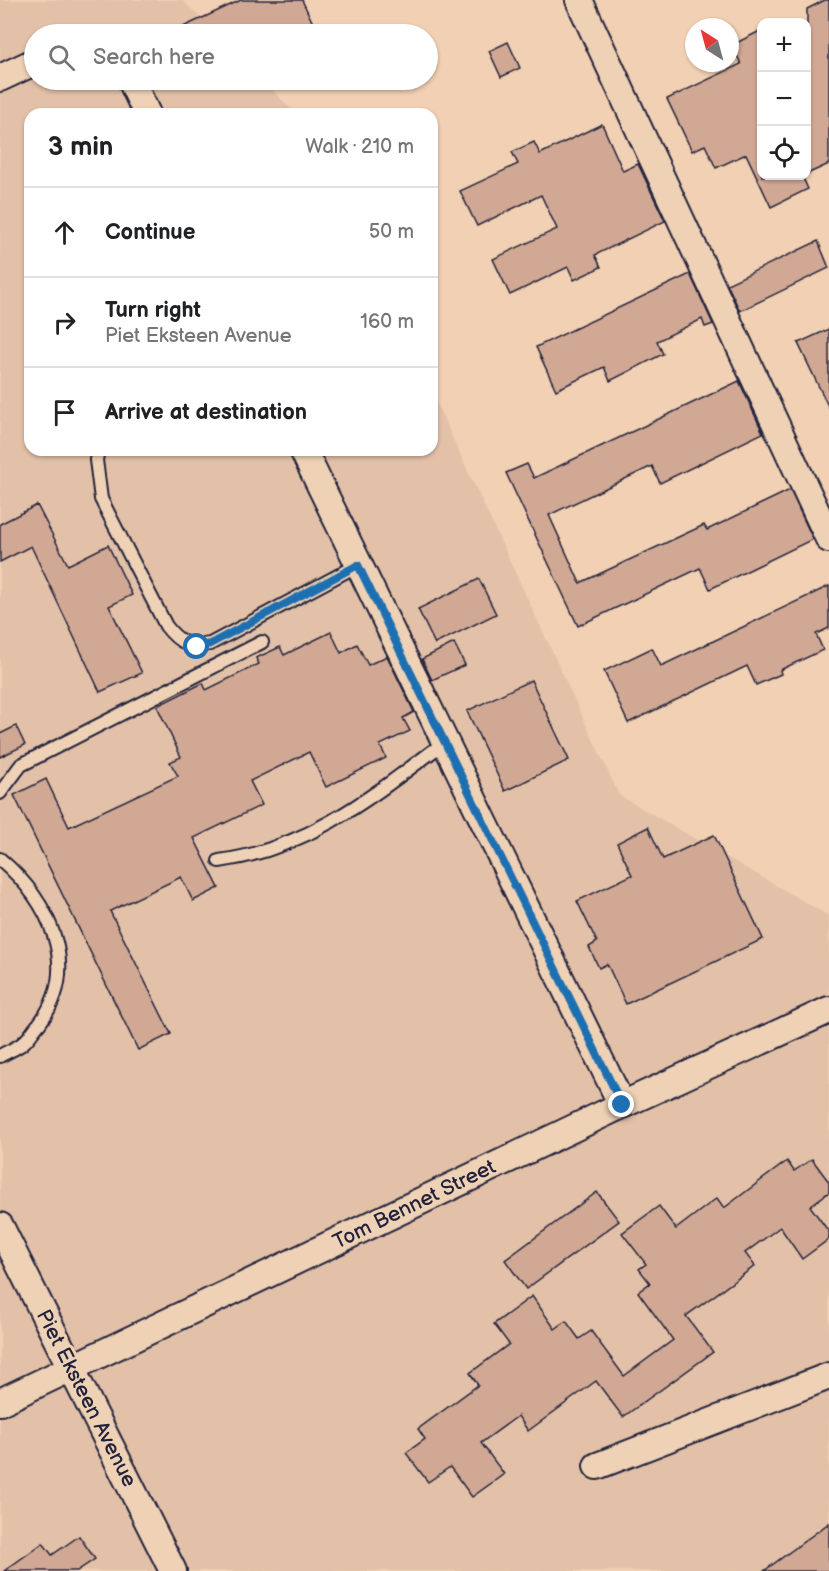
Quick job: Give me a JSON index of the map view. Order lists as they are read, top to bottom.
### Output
{
  "streets": {
    "street": ["Tom Bennet Street", "Piet Eksteen Avenue"]
  },
  "crossings": [
    ["Tom Bennet Street", "Piet Eksteen Avenue"]
  ],
  "north": "top left",
  "page": {
    "map_buttons": ["+", "−"],
    "search": "Search here",
    "heading": ["3 min", "Walk · 210 m"],
    "list": [
      ["Continue", "50 m"],
      ["Turn right", "Piet Eksteen Avenue", "160 m"],
      "Arrive at destination"
    ]
  }
}
